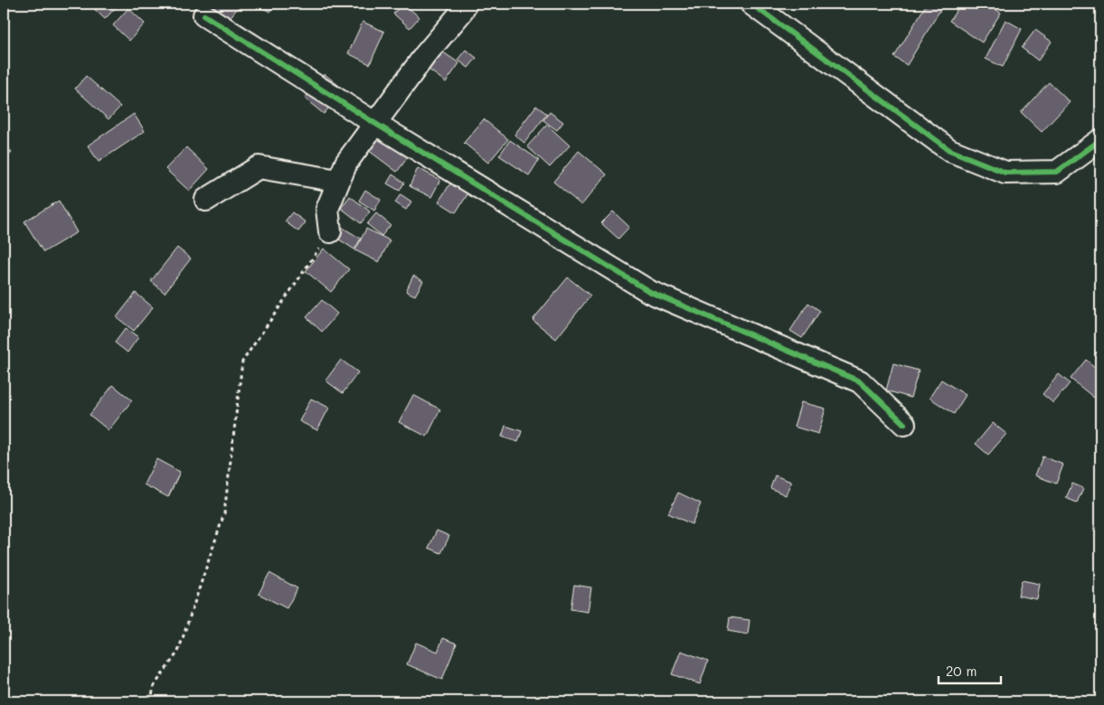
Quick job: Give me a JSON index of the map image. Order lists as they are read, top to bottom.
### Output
{
  "scale_bar": "20 m"
}
